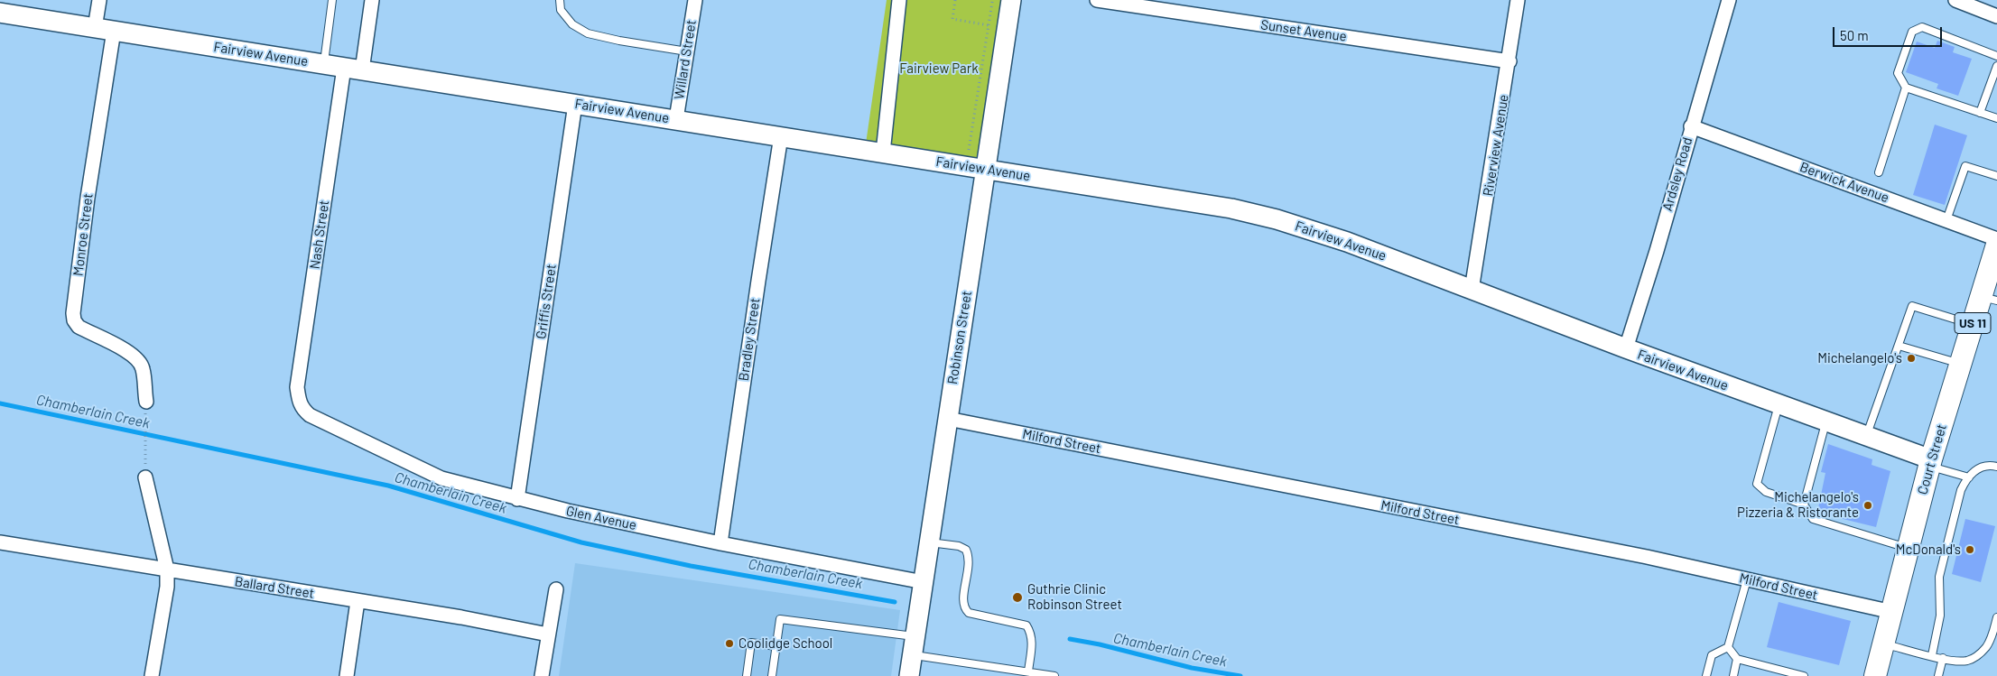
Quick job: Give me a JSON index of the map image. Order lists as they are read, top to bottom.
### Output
{
  "streets": {
    "main road": ["US 11", "Court Street"],
    "street": [
      "Sunset Avenue",
      "Fairview Avenue",
      "Willard Street",
      "Riverview Avenue",
      "Ardsley Road",
      "Berwick Avenue",
      "Monroe Street",
      "Nash Street",
      "Griffis Street",
      "Robinson Street",
      "Bradley Street",
      "Milford Street",
      "Glen Avenue",
      "Ballard Street"
    ]
  },
  "crossings": [
    ["Sunset Avenue", "Riverview Avenue"],
    ["Fairview Avenue", "Willard Street"],
    ["Fairview Avenue", "Riverview Avenue"],
    ["Fairview Avenue", "Ardsley Road"],
    ["Fairview Avenue", "Monroe Street"],
    ["Fairview Avenue", "Nash Street"],
    ["Fairview Avenue", "Griffis Street"],
    ["Fairview Avenue", "Robinson Street"],
    ["Fairview Avenue", "Bradley Street"],
    ["Fairview Avenue", "Court Street"],
    ["Ardsley Road", "Berwick Avenue"],
    ["Nash Street", "Glen Avenue"],
    ["Griffis Street", "Glen Avenue"],
    ["Robinson Street", "Milford Street"],
    ["Robinson Street", "Glen Avenue"],
    ["Bradley Street", "Glen Avenue"],
    ["Milford Street", "Court Street"]
  ],
  "water": ["Chamberlain Creek"],
  "parks": ["Fairview Park"],
  "places": [
    "Michelangelo's",
    "Michelangelo's Pizzeria & Ristorante",
    "McDonald's",
    "Guthrie Clinic Robinson Street",
    "Coolidge School"
  ],
  "scale_bar": "50 m"
}
